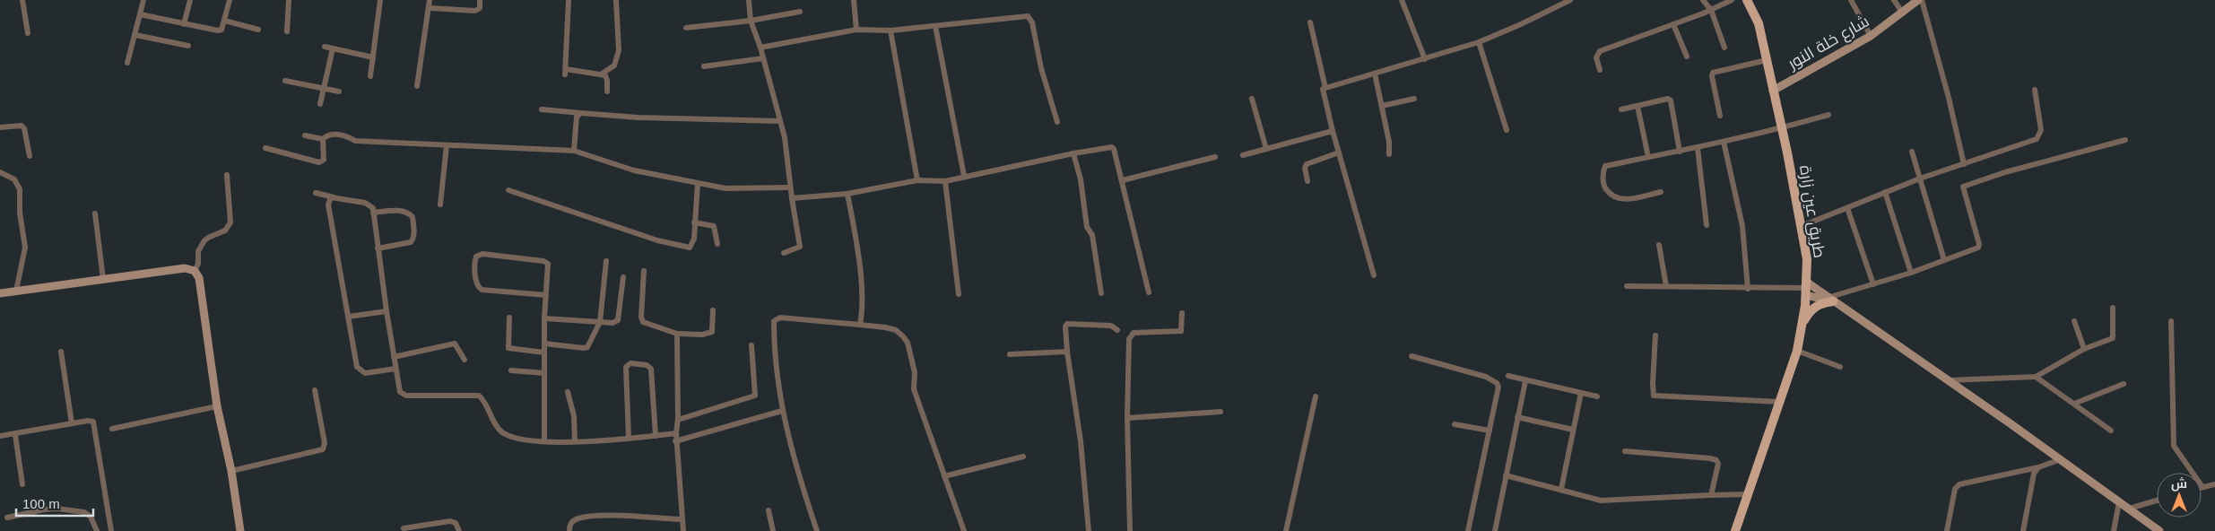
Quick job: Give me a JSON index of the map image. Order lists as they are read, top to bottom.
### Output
{
  "streets": {
    "main road": ["طريق عين زارة"],
    "street": ["شارع خلة النور"]
  },
  "crossings": [
    ["شارع خلة النور", "طريق عين زارة"]
  ],
  "scale_bar": "100 m",
  "north": "top"
}
